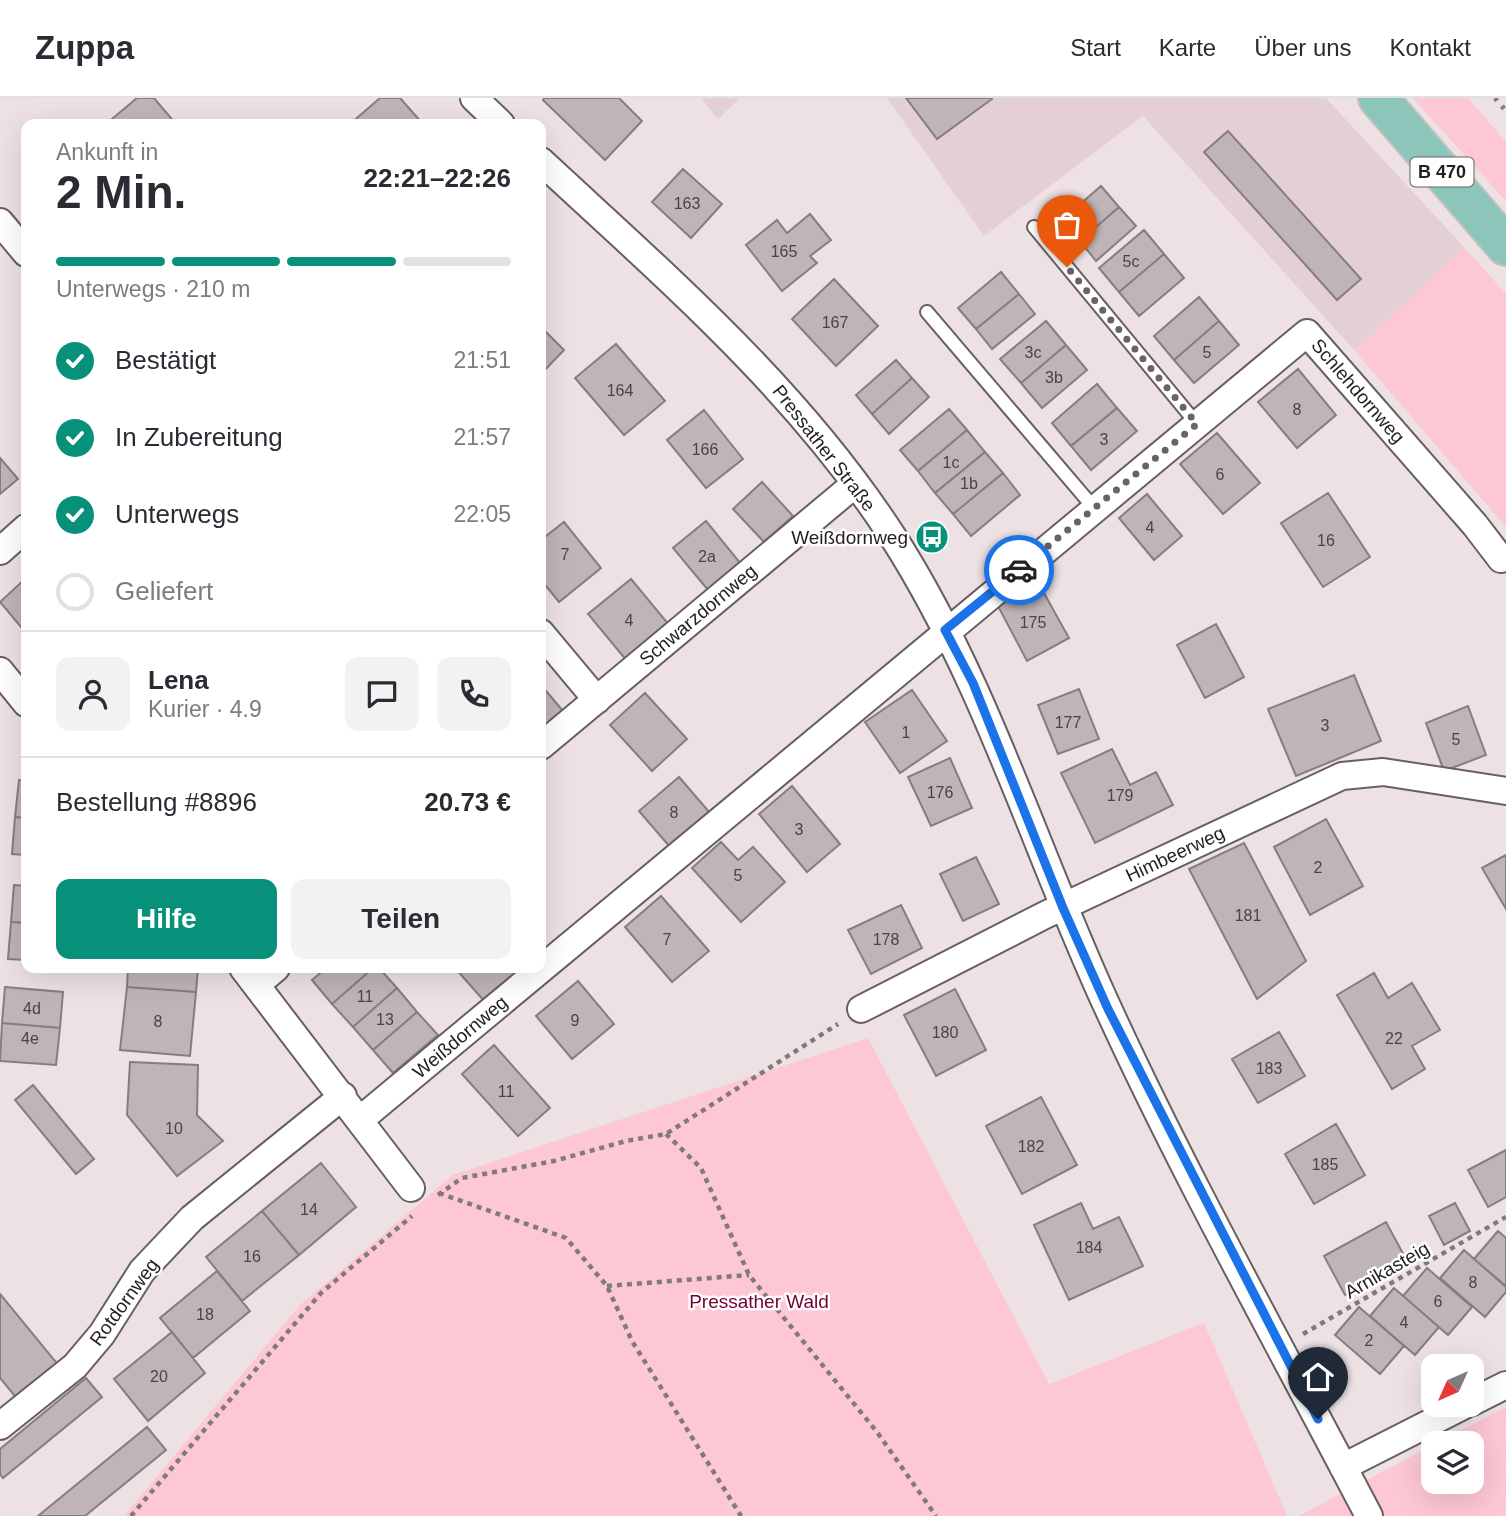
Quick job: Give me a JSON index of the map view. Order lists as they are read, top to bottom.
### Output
{
  "streets": {
    "main road": ["B 470"],
    "street": [
      "Schlehdornweg",
      "Pressather Straße",
      "Schwarzdornweg",
      "Himbeerweg",
      "Weißdornweg",
      "Rotdornweg"
    ],
    "path": ["Arnikasteig"]
  },
  "crossings": [
    ["Schlehdornweg", "Pressather Straße"],
    ["Schlehdornweg", "Weißdornweg"],
    ["Pressather Straße", "Schwarzdornweg"],
    ["Pressather Straße", "Himbeerweg"],
    ["Pressather Straße", "Weißdornweg"],
    ["Pressather Straße", "Arnikasteig"]
  ],
  "parks": ["Pressather Wald"],
  "places": {
    "bus stop": ["Weißdornweg"]
  },
  "house_numbers": [
    "163",
    "165",
    "5c",
    "167",
    "3c",
    "5",
    "3b",
    "164",
    "8",
    "3",
    "166",
    "1c",
    "6",
    "1b",
    "4",
    "16",
    "7",
    "2a",
    "4",
    "175",
    "177",
    "3",
    "1",
    "5",
    "176",
    "179",
    "8",
    "3",
    "2",
    "5",
    "181",
    "7",
    "178",
    "11",
    "4d",
    "13",
    "9",
    "8",
    "180",
    "4e",
    "22",
    "183",
    "11",
    "10",
    "182",
    "185",
    "14",
    "184",
    "16",
    "8",
    "6",
    "18",
    "4",
    "2",
    "20"
  ],
  "north": "bottom left",
  "page": {
    "header": "Zuppa",
    "nav": [
      "Start",
      "Karte",
      "Über uns",
      "Kontakt"
    ],
    "heading": ["2 Min.", "Ankunft in", "22:21–22:26"],
    "panel": [
      "Lena",
      "Kurier · 4.9",
      "Bestellung #8896",
      "20.73 €"
    ],
    "bar": "Unterwegs · 210 m",
    "list": [
      ["Bestätigt", "21:51"],
      ["In Zubereitung", "21:57"],
      ["Unterwegs", "22:05"],
      "Geliefert"
    ],
    "buttons": ["Hilfe", "Teilen"]
  }
}
